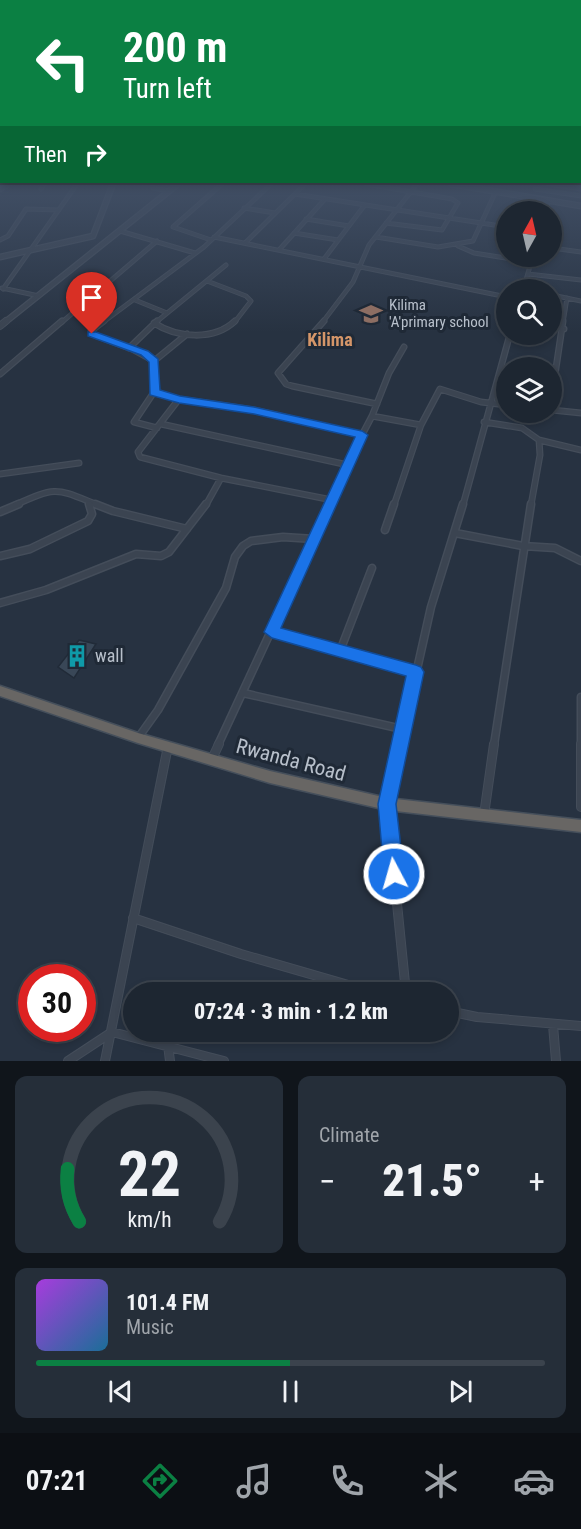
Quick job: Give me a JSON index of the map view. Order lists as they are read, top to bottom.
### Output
{
  "streets": {
    "highway": ["Rwanda Road"]
  },
  "districts": ["Kilima"],
  "places": {
    "school or university": ["Kilima 'A'primary school"],
    "building": ["wall"]
  },
  "north": "top",
  "page": {
    "turn": ["200 m", "Turn left"],
    "then": "Then",
    "limit": "30",
    "trip": "07:24 · 3 min · 1.2 km",
    "tile": "Climate",
    "heat": ["−", "21.5°", "+"],
    "song": ["101.4 FM", "Music"],
    "tabs": "07:21",
    "gauge": ["22", "km/h"]
  }
}
